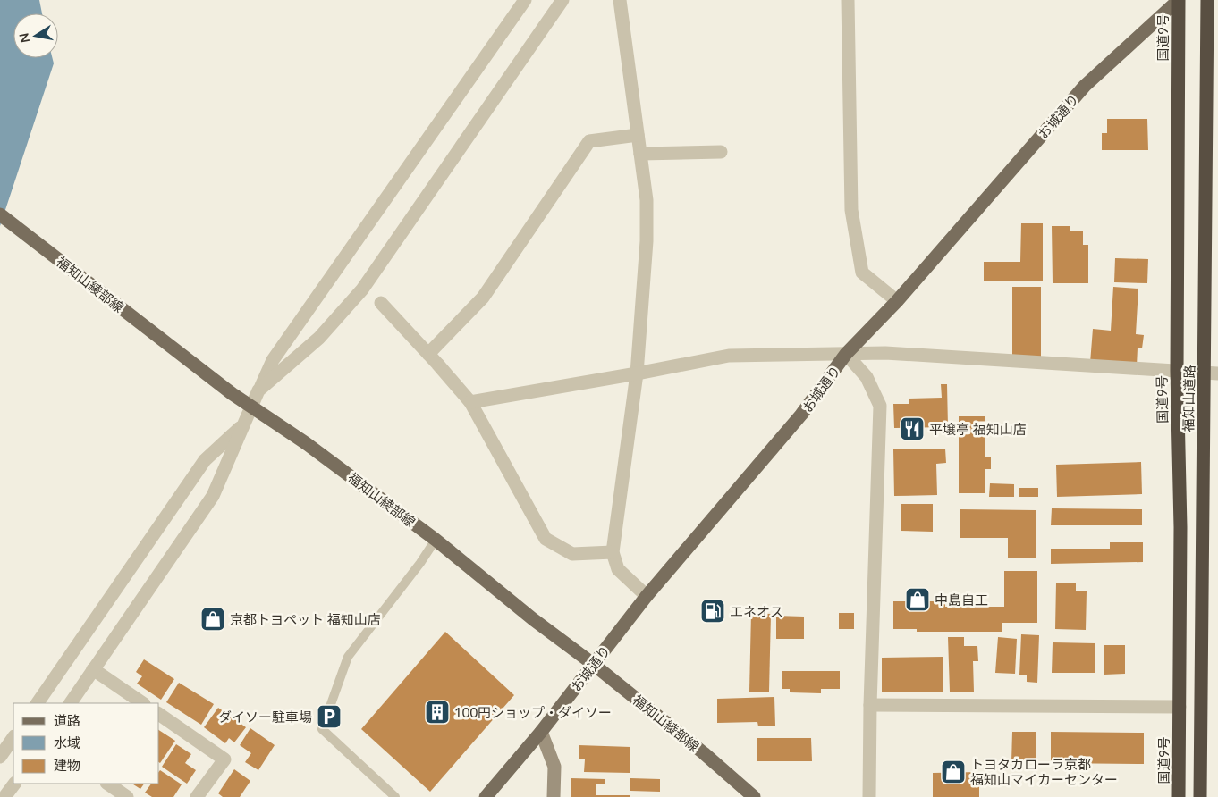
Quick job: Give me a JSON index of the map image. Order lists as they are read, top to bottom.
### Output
{
  "streets": {
    "highway": ["国道9号", "福知山道路"],
    "main road": ["お城通り", "福知山綾部線"]
  },
  "crossings": [
    ["国道9号", "お城通り"],
    ["お城通り", "福知山綾部線"]
  ],
  "places": {
    "restaurant": ["平壌亭 福知山店"],
    "shop": ["中島自工", "京都トヨペット 福知山店", "トヨタカローラ京都 福知山マイカーセンター"],
    "fuel station": ["エネオス"],
    "building": ["100円ショップ・ダイソー"],
    "parking": ["ダイソー駐車場"]
  },
  "legend": ["道路", "水域", "建物"],
  "north": "left"
}
